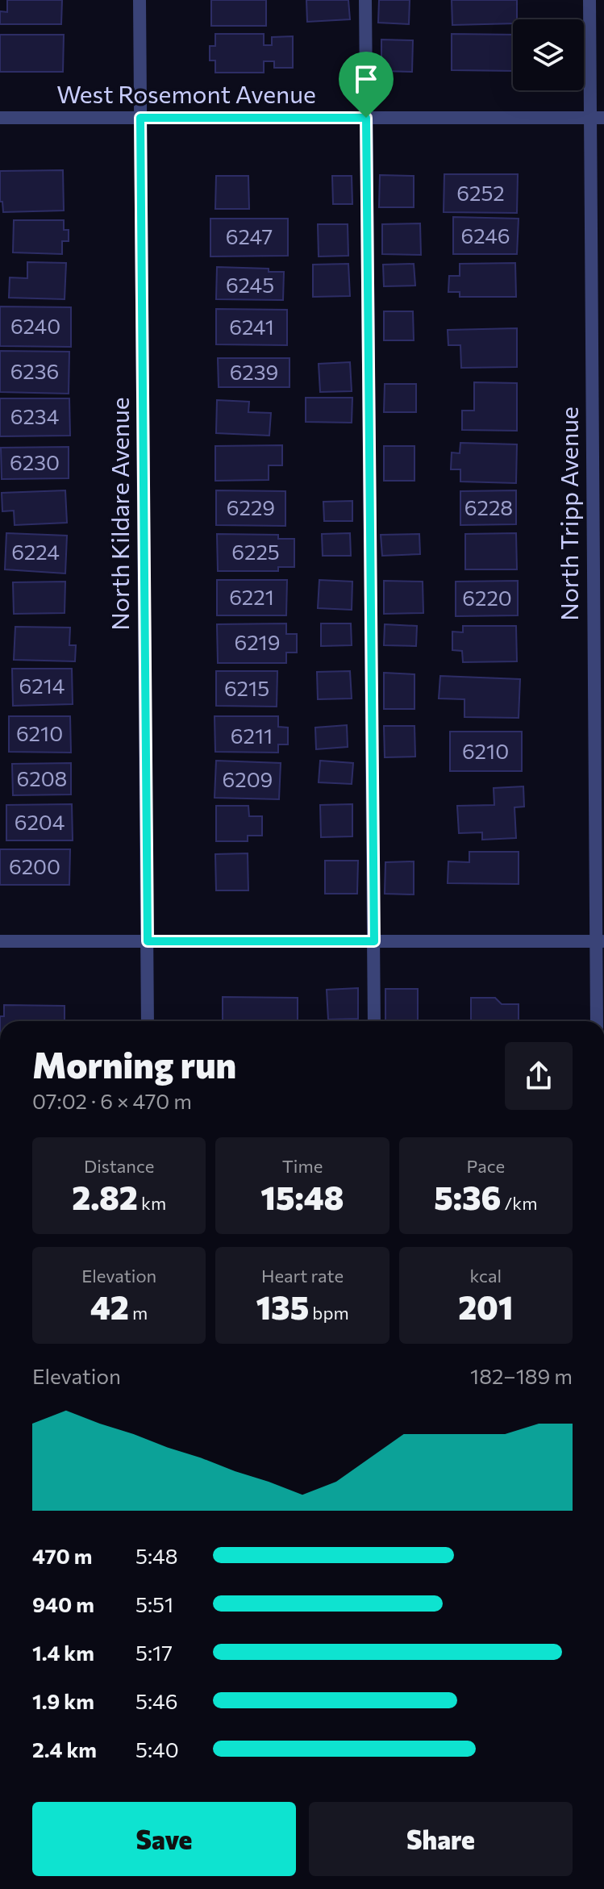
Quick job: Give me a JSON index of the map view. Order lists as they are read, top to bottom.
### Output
{
  "streets": {
    "street": ["West Rosemont Avenue", "North Kildare Avenue", "North Tripp Avenue"]
  },
  "crossings": [
    ["West Rosemont Avenue", "North Kildare Avenue"],
    ["West Rosemont Avenue", "North Tripp Avenue"]
  ],
  "house_numbers": [
    "6252",
    "6246",
    "6247",
    "6245",
    "6240",
    "6241",
    "6236",
    "6239",
    "6234",
    "6230",
    "6229",
    "6228",
    "6224",
    "6225",
    "6221",
    "6220",
    "6219",
    "6214",
    "6215",
    "6210",
    "6211",
    "6210",
    "6208",
    "6209",
    "6204",
    "6200"
  ],
  "page": {
    "heading": ["Morning run", "07:02 · 6 × 470 m"],
    "stats": [
      ["Distance", "2.82 km"],
      ["Time", "15:48"],
      ["Pace", "5:36 /km"],
      ["Elevation", "42 m"],
      ["Heart rate", "135 bpm"],
      ["kcal", "201"]
    ],
    "chart": ["Elevation", "182–189 m"],
    "list": [
      {
        "name": "470 m",
        "note": "5:48"
      },
      {
        "name": "940 m",
        "note": "5:51"
      },
      {
        "name": "1.4 km",
        "note": "5:17"
      },
      {
        "name": "1.9 km",
        "note": "5:46"
      },
      {
        "name": "2.4 km",
        "note": "5:40"
      }
    ],
    "buttons": ["Save", "Share"]
  }
}
